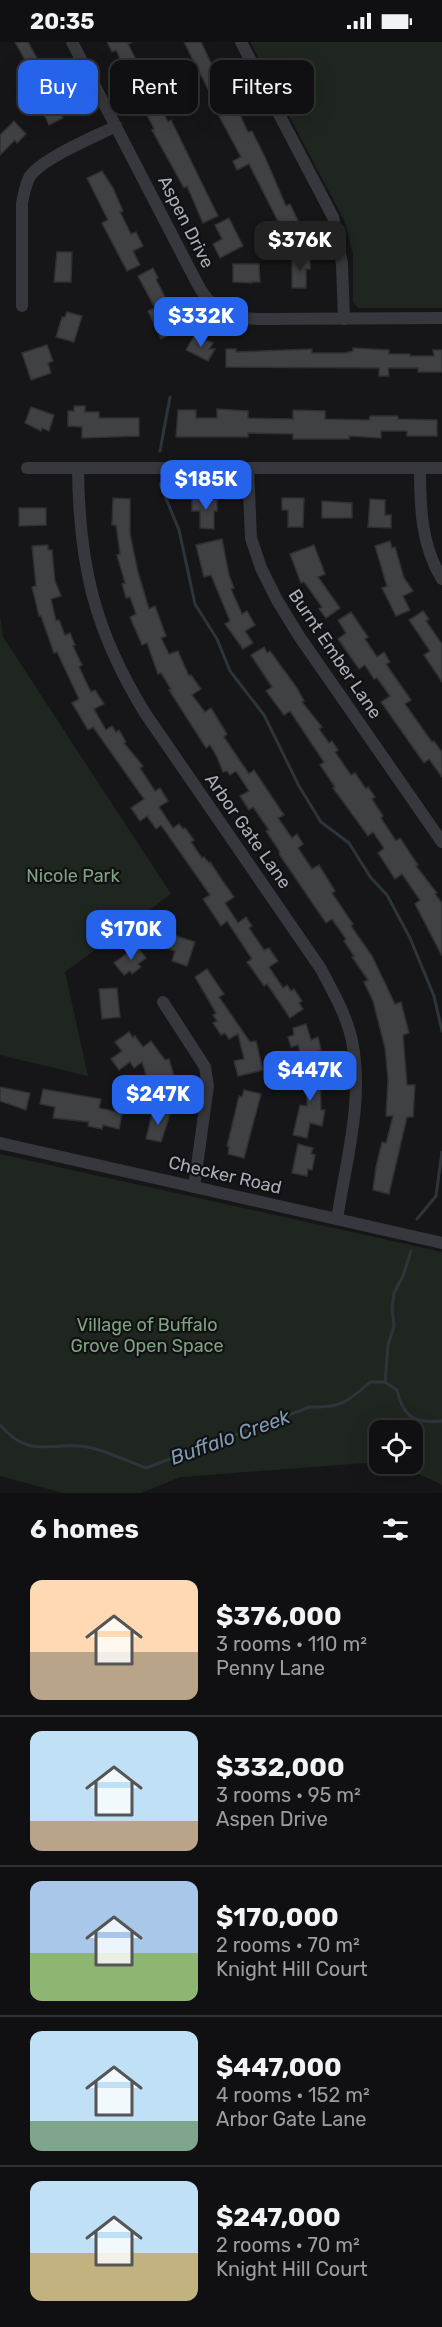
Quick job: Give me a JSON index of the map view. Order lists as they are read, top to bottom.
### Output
{
  "streets": {
    "street": [
      "Aspen Drive",
      "Burnt Ember Lane",
      "Arbor Gate Lane",
      "Checker Road"
    ]
  },
  "crossings": [
    ["Arbor Gate Lane", "Checker Road"]
  ],
  "water": ["Buffalo Creek"],
  "parks": ["Nicole Park", "Village of Buffalo Grove Open Space"],
  "page": {
    "status": "20:35",
    "chip": ["Buy", "Rent", "Filters"],
    "price": [
      "$376K",
      "$332K",
      "$185K",
      "$170K",
      "$447K",
      "$247K"
    ],
    "heading": "6 homes",
    "list": [
      {
        "name": "$376,000",
        "note": "3 rooms · 110 m² · Penny Lane"
      },
      {
        "name": "$332,000",
        "note": "3 rooms · 95 m² · Aspen Drive"
      },
      {
        "name": "$170,000",
        "note": "2 rooms · 70 m² · Knight Hill Court"
      },
      {
        "name": "$447,000",
        "note": "4 rooms · 152 m² · Arbor Gate Lane"
      },
      {
        "name": "$247,000",
        "note": "2 rooms · 70 m² · Knight Hill Court"
      }
    ]
  }
}
